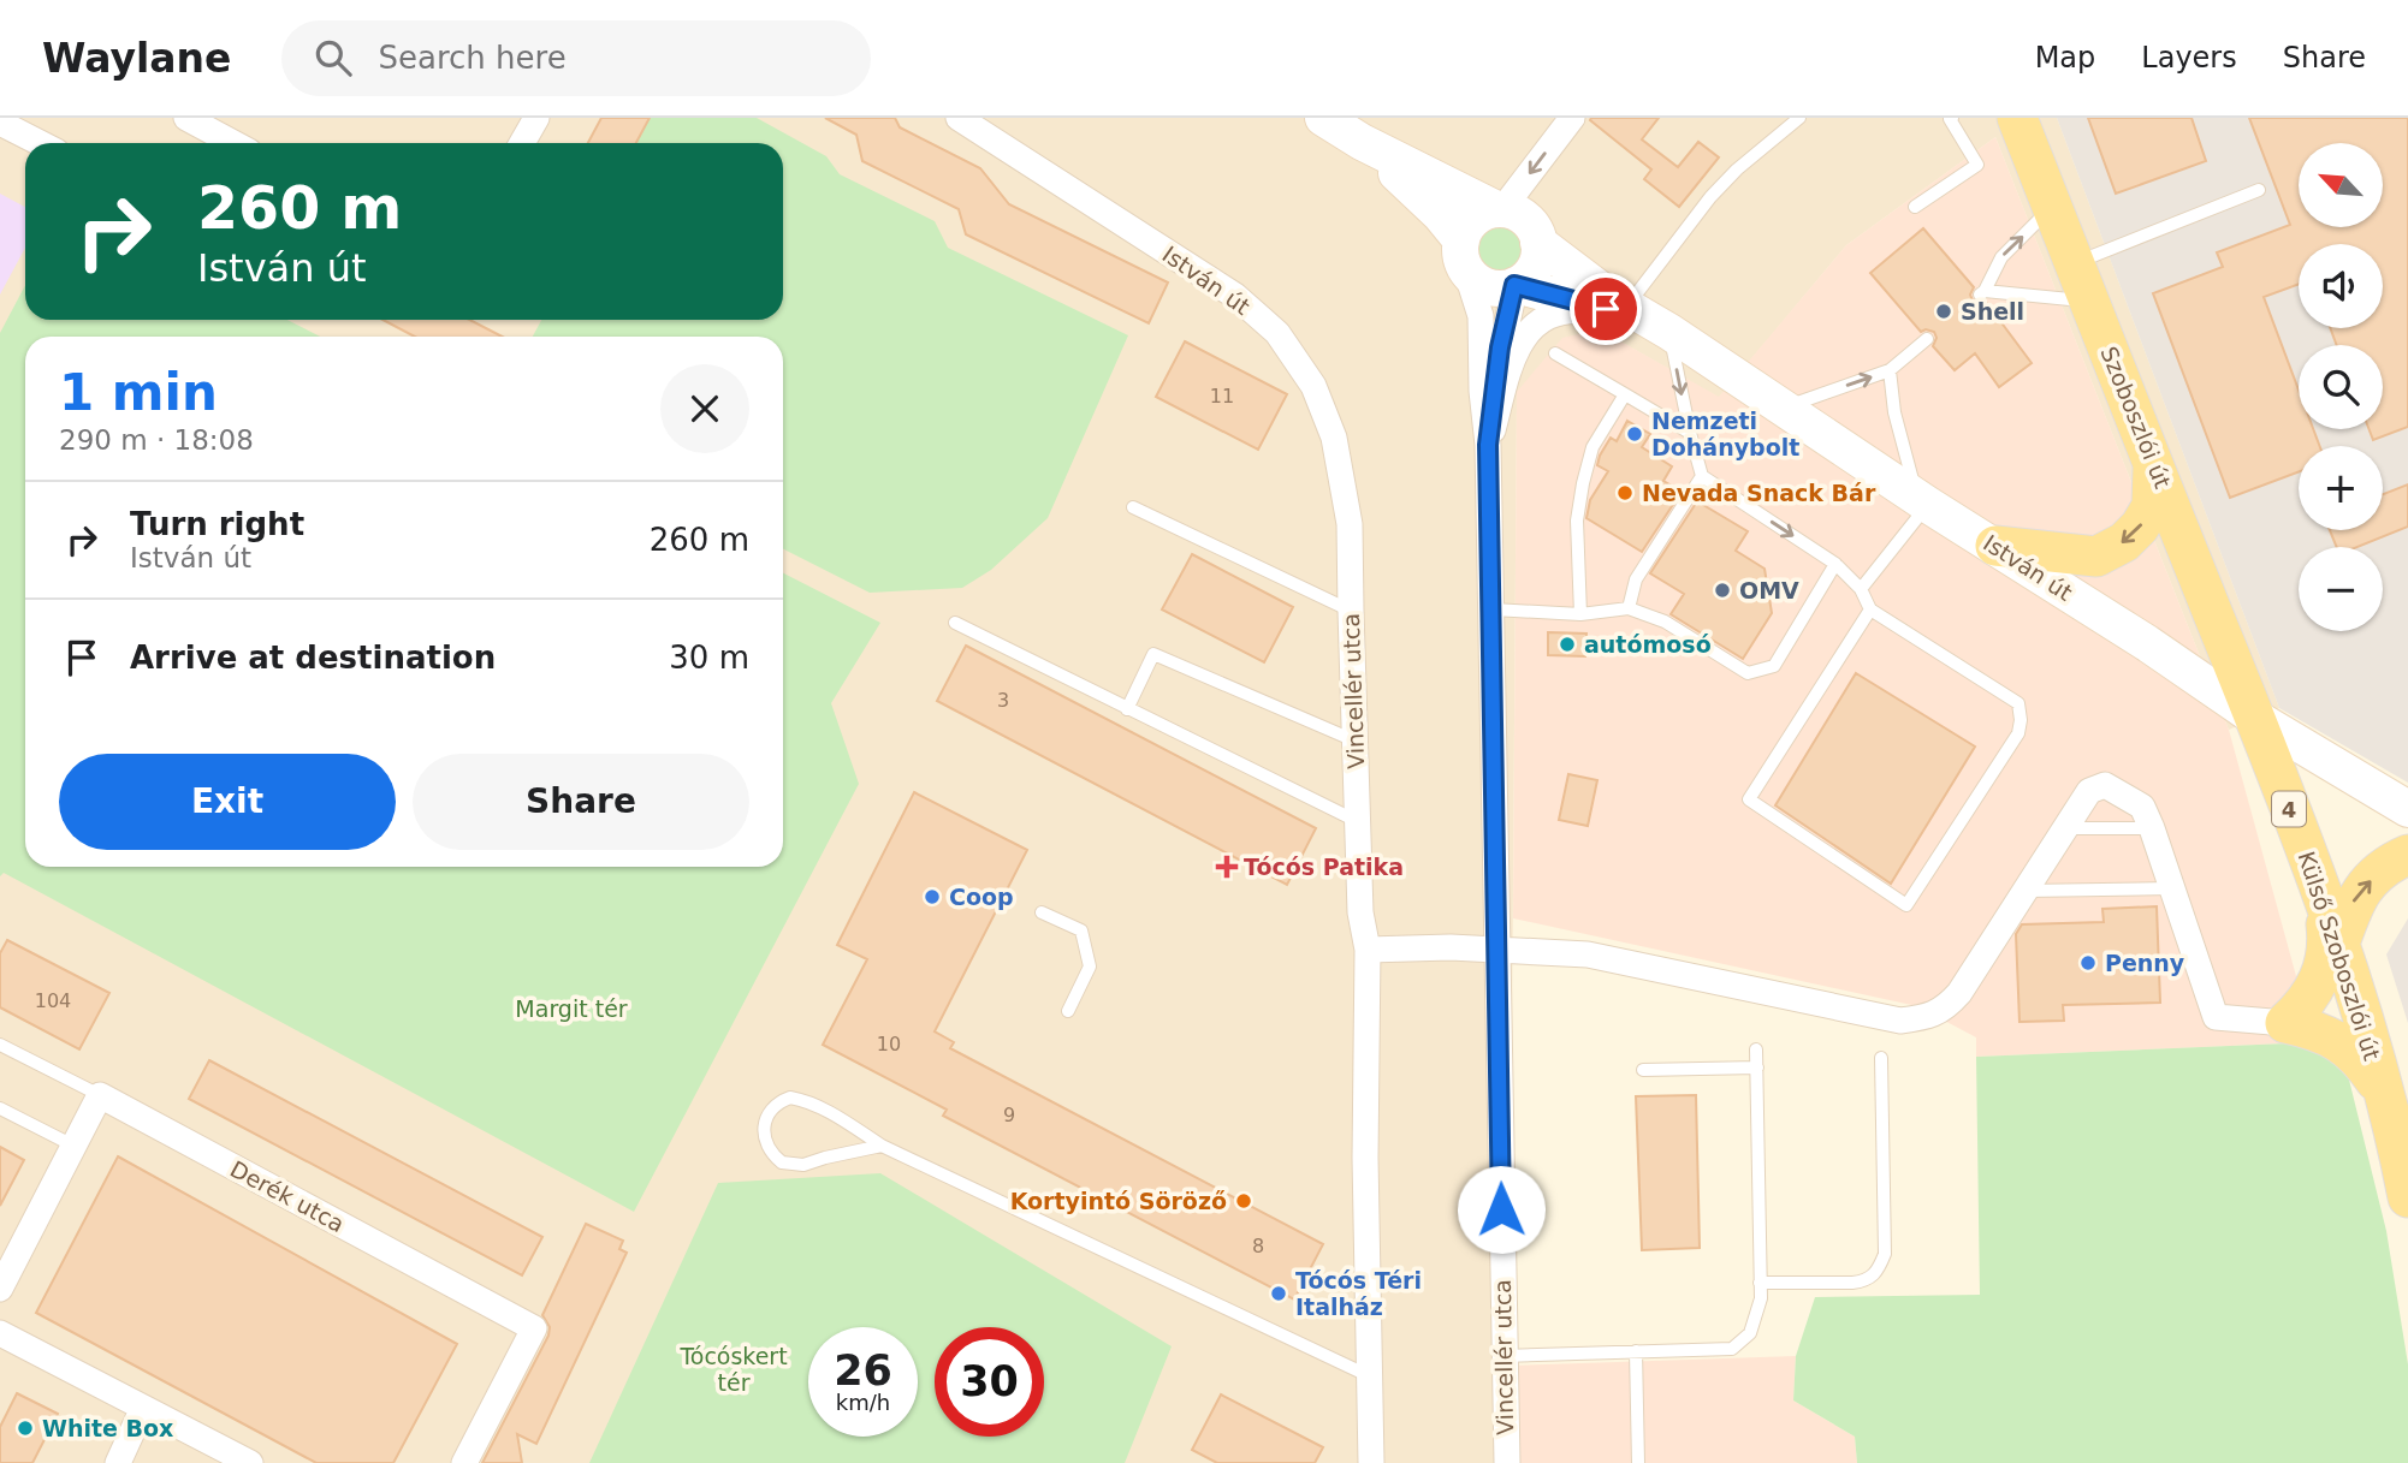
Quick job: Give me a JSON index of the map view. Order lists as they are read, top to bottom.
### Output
{
  "streets": {
    "main road": ["Szoboszlói út", "4", "Külső Szoboszlói út"],
    "street": ["István út", "Vincellér utca", "Derék utca"]
  },
  "crossings": [
    ["István út", "Szoboszlói út"],
    ["István út", "Vincellér utca"],
    ["István út", "Külső Szoboszlói út"],
    ["Szoboszlói út", "Külső Szoboszlói út"]
  ],
  "parks": ["Margit tér", "Tócóskert tér"],
  "places": {
    "other": [
      "Shell",
      "Nemzeti Dohánybolt",
      "Nevada Snack Bár",
      "OMV",
      "autómosó",
      "Coop",
      "Penny",
      "Kortyintó Söröző",
      "Tócós Téri Italház",
      "White Box"
    ],
    "health": ["Tócós Patika"]
  },
  "house_numbers": [
    "11",
    "3",
    "104",
    "10",
    "9",
    "8"
  ],
  "north": "top left",
  "page": {
    "header": "Waylane",
    "search": "Search here",
    "nav": ["Map", "Layers", "Share"],
    "map_buttons": ["+", "−"],
    "turn": ["260 m", "István út"],
    "heading": ["1 min", "290 m · 18:08"],
    "list": [
      {
        "name": "Turn right",
        "note": "István út",
        "value": "260 m"
      },
      {
        "name": "Arrive at destination",
        "value": "30 m"
      }
    ],
    "buttons": ["Exit", "Share"],
    "speed": "26 km/h",
    "limit": "30"
  }
}
